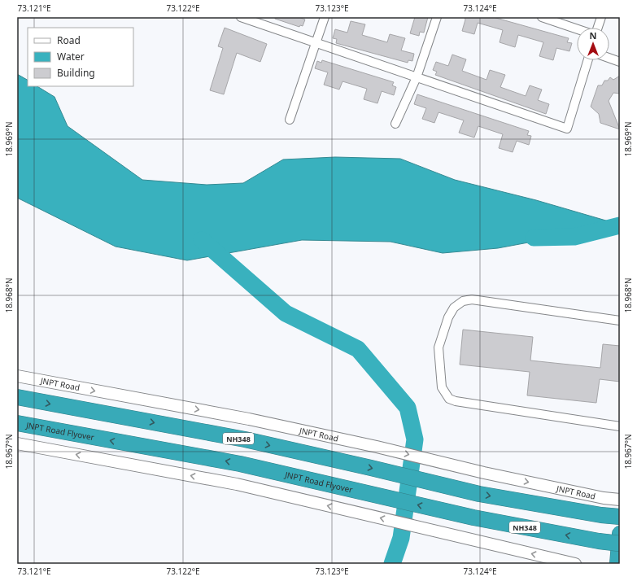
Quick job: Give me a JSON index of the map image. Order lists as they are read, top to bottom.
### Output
{
  "streets": {
    "highway": ["JNPT Road Flyover", "NH348"],
    "street": ["JNPT Road"]
  },
  "legend": ["Road", "Water", "Building"],
  "north": "top",
  "coordinates": [
    "73.121°E",
    "73.122°E",
    "73.123°E",
    "73.124°E",
    "18.969°N",
    "18.968°N",
    "18.967°N"
  ]
}
